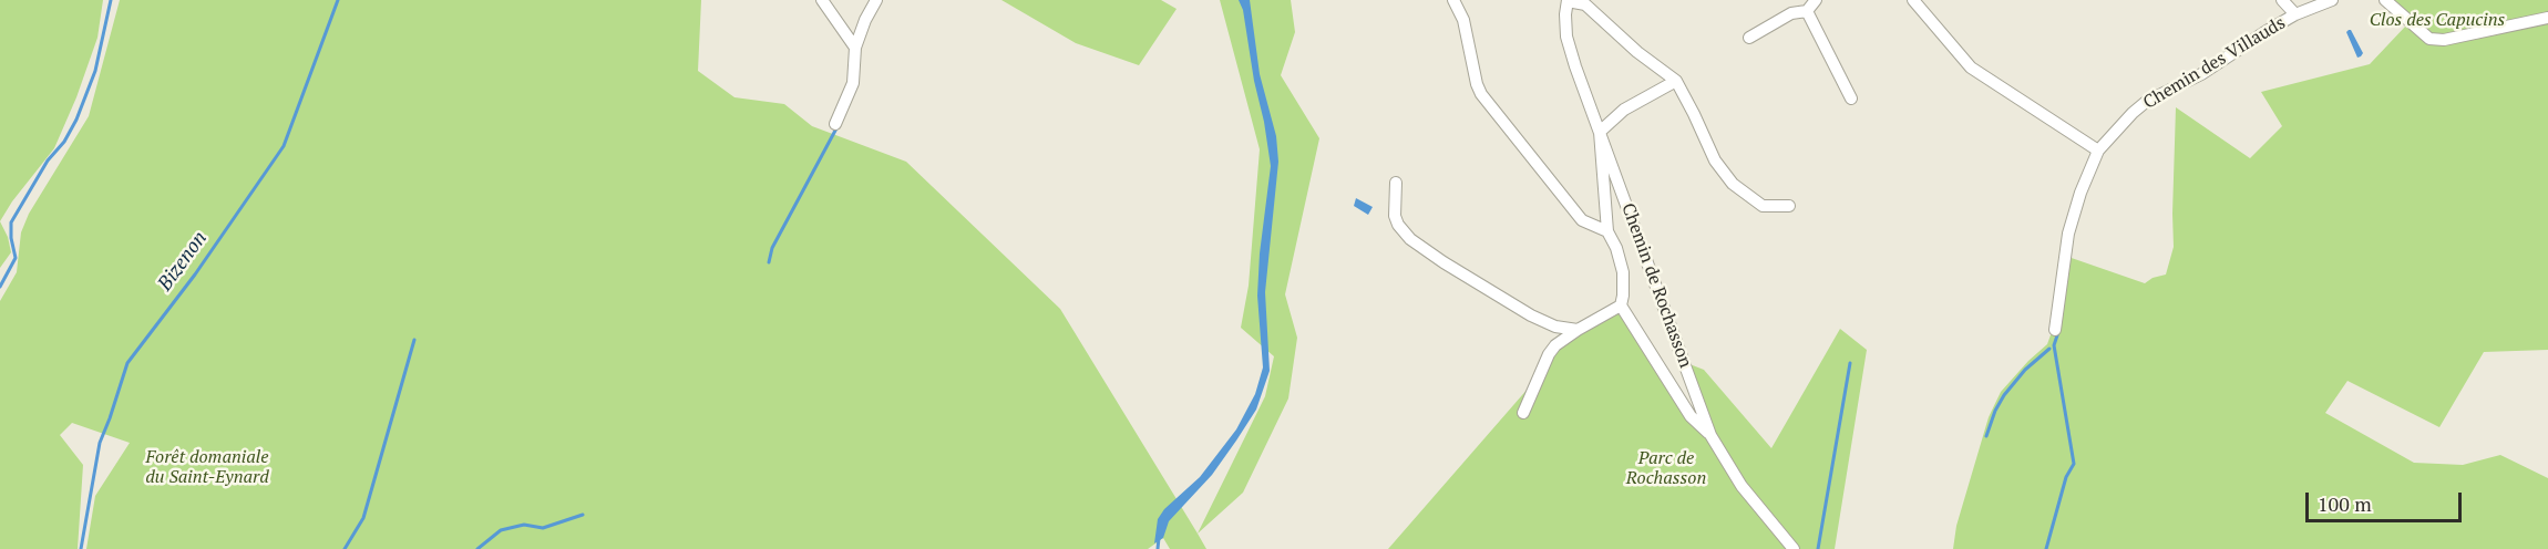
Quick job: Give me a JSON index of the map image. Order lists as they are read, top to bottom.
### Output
{
  "streets": {
    "street": ["Chemin des Villauds", "Chemin de Rochasson"]
  },
  "water": ["Bizenon"],
  "parks": ["Clos des Capucins", "Forêt domaniale du Saint-Eynard", "Parc de Rochasson"],
  "scale_bar": "100 m"
}
